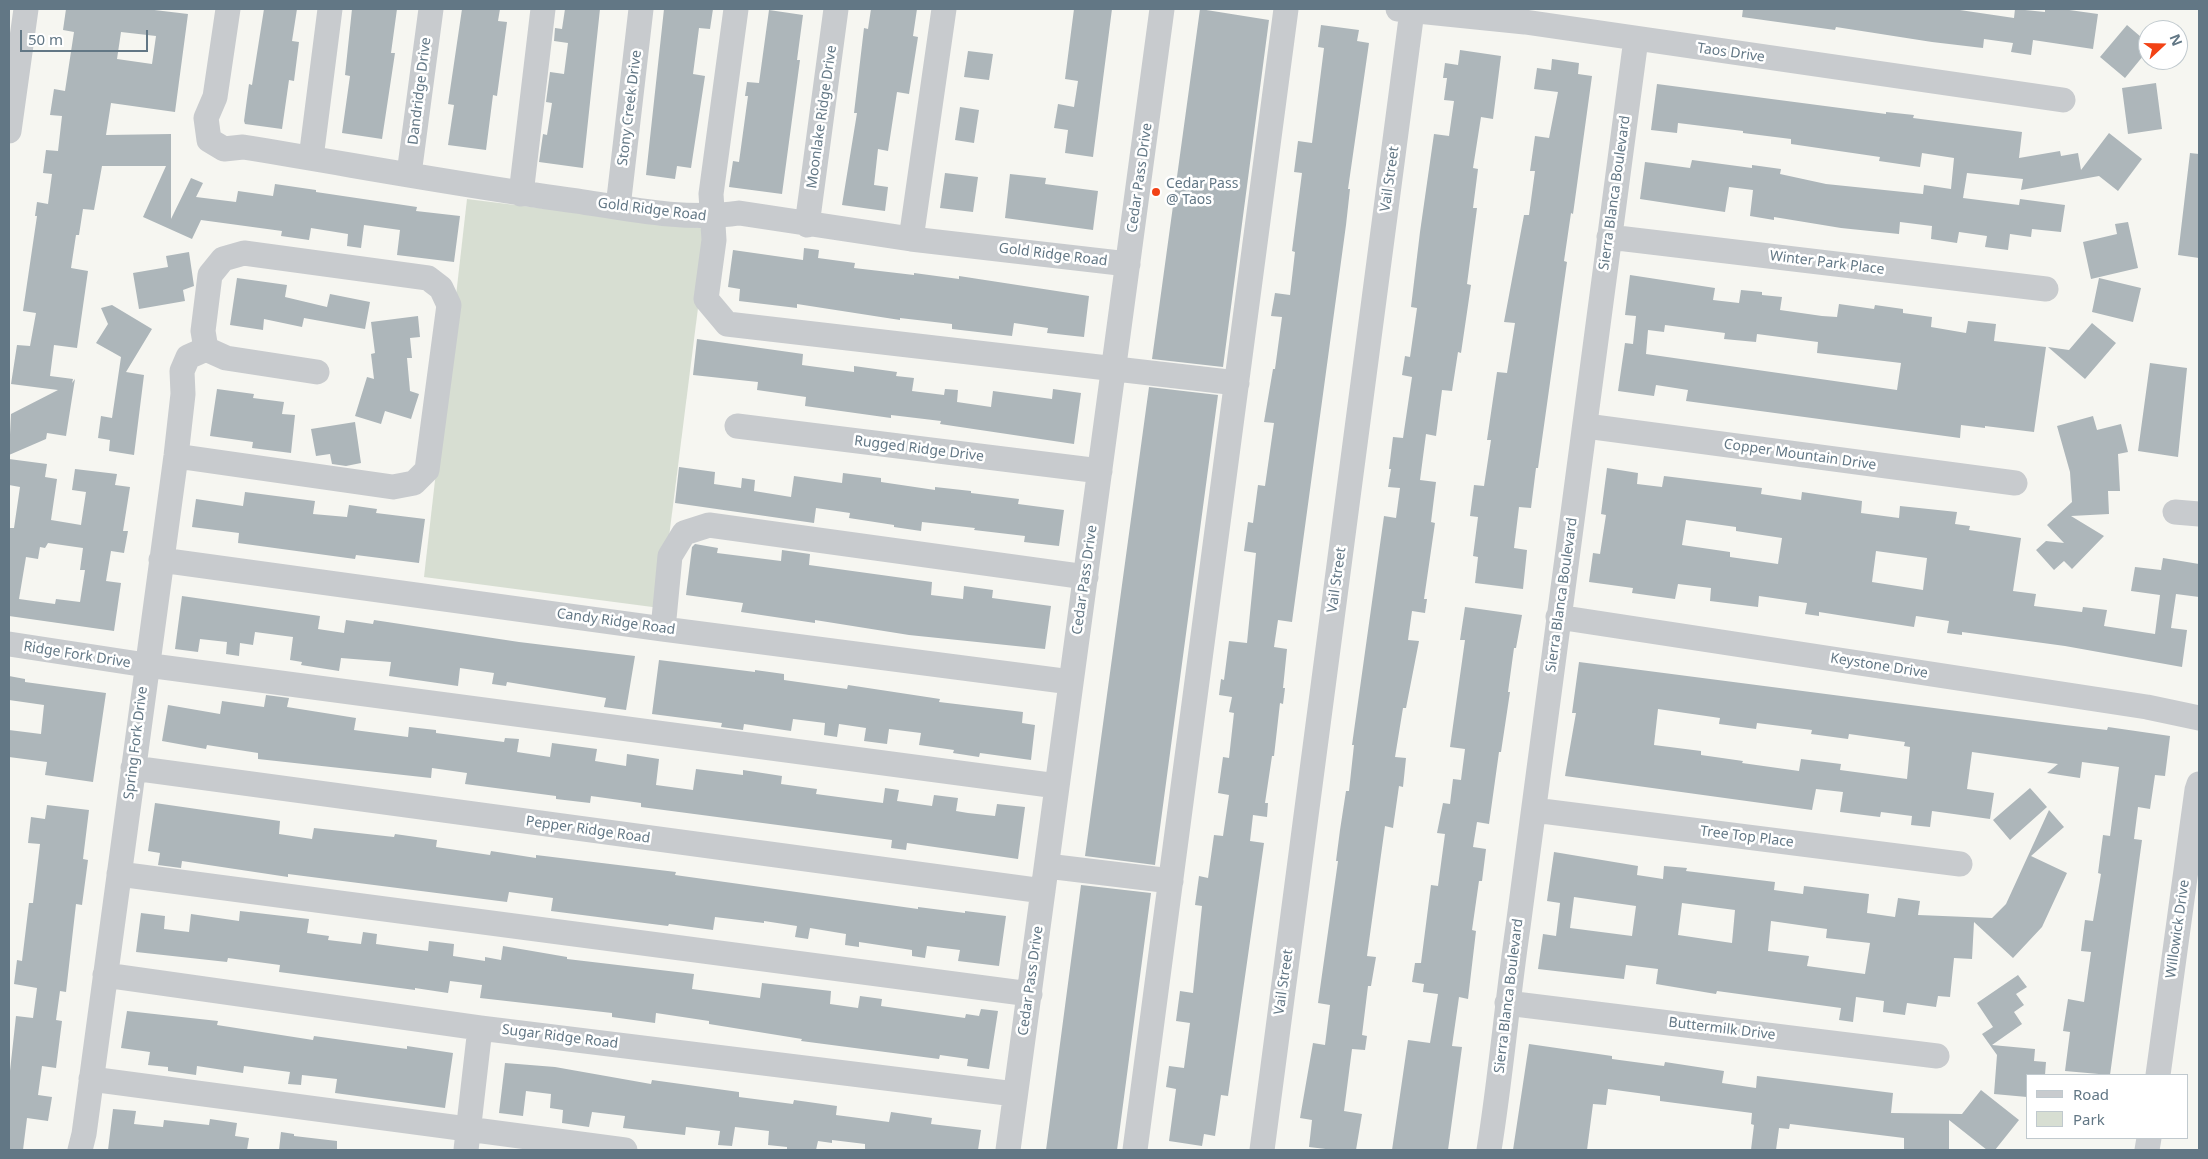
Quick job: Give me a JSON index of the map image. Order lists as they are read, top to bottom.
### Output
{
  "streets": {
    "street": [
      "Taos Drive",
      "Dandridge Drive",
      "Stony Creek Drive",
      "Moonlake Ridge Drive",
      "Cedar Pass Drive",
      "Vail Street",
      "Sierra Blanca Boulevard",
      "Gold Ridge Road",
      "Winter Park Place",
      "Rugged Ridge Drive",
      "Copper Mountain Drive",
      "Candy Ridge Road",
      "Ridge Fork Drive",
      "Keystone Drive",
      "Spring Fork Drive",
      "Pepper Ridge Road",
      "Tree Top Place",
      "Willowick Drive",
      "Buttermilk Drive",
      "Sugar Ridge Road"
    ]
  },
  "crossings": [
    ["Taos Drive", "Vail Street"],
    ["Taos Drive", "Sierra Blanca Boulevard"],
    ["Dandridge Drive", "Gold Ridge Road"],
    ["Stony Creek Drive", "Gold Ridge Road"],
    ["Moonlake Ridge Drive", "Gold Ridge Road"],
    ["Cedar Pass Drive", "Gold Ridge Road"],
    ["Cedar Pass Drive", "Rugged Ridge Drive"],
    ["Cedar Pass Drive", "Candy Ridge Road"],
    ["Cedar Pass Drive", "Ridge Fork Drive"],
    ["Cedar Pass Drive", "Pepper Ridge Road"],
    ["Cedar Pass Drive", "Sugar Ridge Road"],
    ["Sierra Blanca Boulevard", "Winter Park Place"],
    ["Sierra Blanca Boulevard", "Copper Mountain Drive"],
    ["Sierra Blanca Boulevard", "Keystone Drive"],
    ["Sierra Blanca Boulevard", "Tree Top Place"],
    ["Sierra Blanca Boulevard", "Buttermilk Drive"],
    ["Candy Ridge Road", "Spring Fork Drive"],
    ["Ridge Fork Drive", "Spring Fork Drive"],
    ["Spring Fork Drive", "Pepper Ridge Road"],
    ["Spring Fork Drive", "Sugar Ridge Road"]
  ],
  "places": ["Cedar Pass @ Taos"],
  "legend": ["Road", "Park"],
  "scale_bar": "50 m",
  "north": "right"
}
